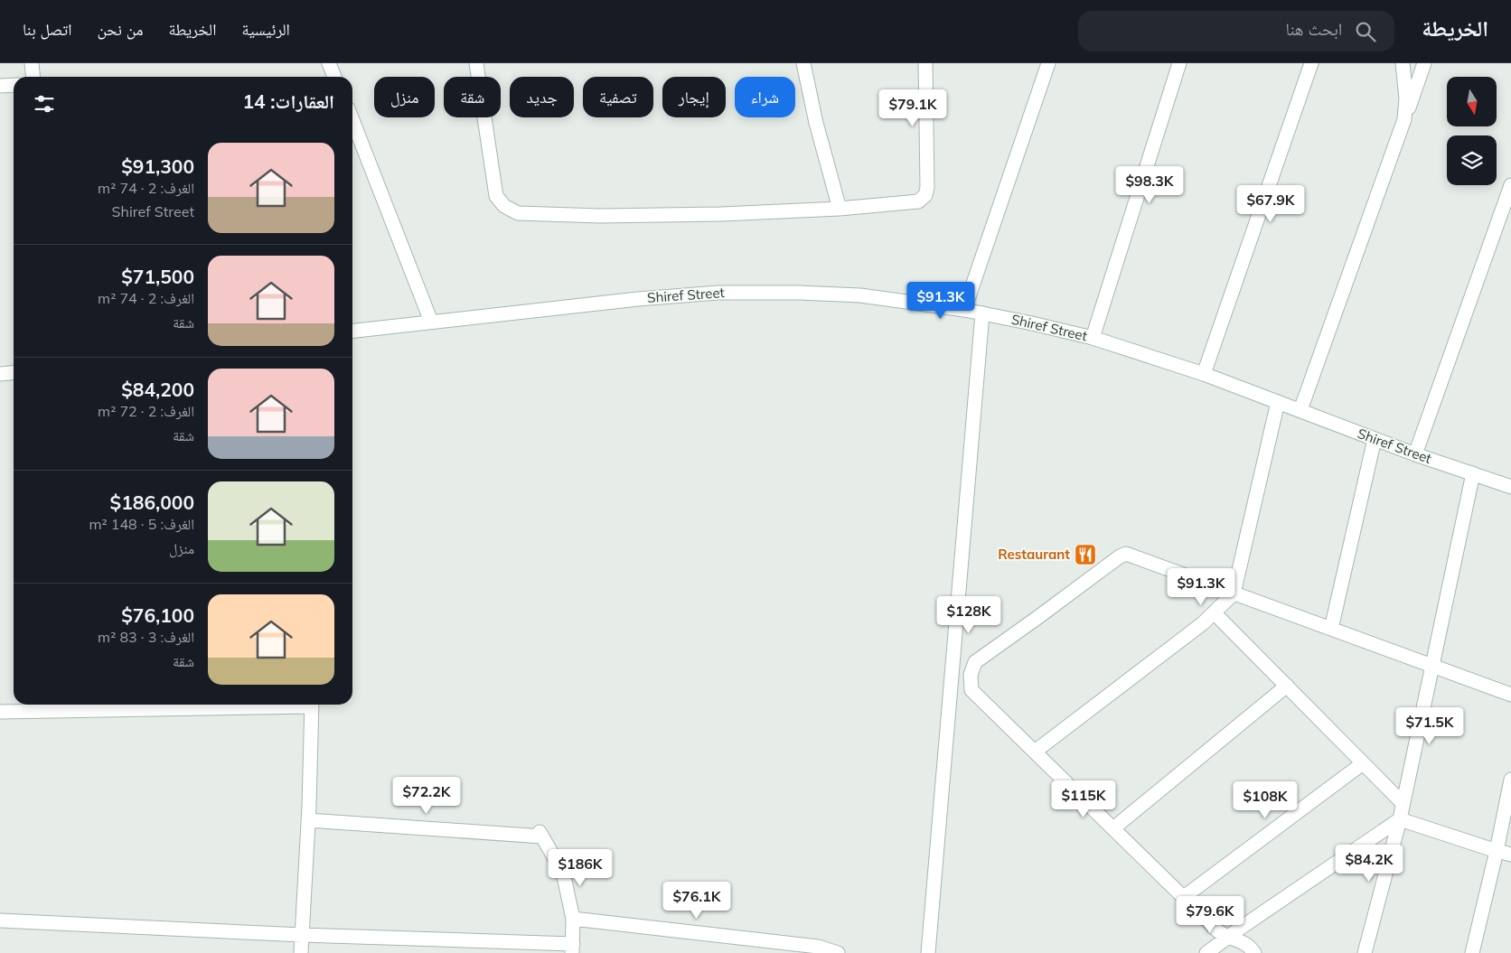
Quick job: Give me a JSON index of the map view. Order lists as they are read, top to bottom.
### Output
{
  "streets": {
    "street": ["Shiref Street"]
  },
  "places": {
    "restaurant": ["Restaurant"]
  },
  "north": "bottom",
  "page": {
    "header": "الخريطة",
    "search": "ابحث هنا",
    "nav": [
      "الرئيسية",
      "الخريطة",
      "من نحن",
      "اتصل بنا"
    ],
    "chip": [
      "شراء",
      "إيجار",
      "تصفية",
      "جديد",
      "شقة",
      "منزل"
    ],
    "heading": "العقارات: 14",
    "price": [
      "$79.1K",
      "$98.3K",
      "$67.9K",
      "$91.3K",
      "$91.3K",
      "$128K",
      "$71.5K",
      "$72.2K",
      "$115K",
      "$108K",
      "$84.2K",
      "$186K",
      "$76.1K",
      "$79.6K"
    ],
    "list": [
      {
        "name": "$91,300",
        "note": "الغرف: 2 · 74 m² · Shiref Street"
      },
      {
        "name": "$71,500",
        "note": "الغرف: 2 · 74 m² · شقة"
      },
      {
        "name": "$84,200",
        "note": "الغرف: 2 · 72 m² · شقة"
      },
      {
        "name": "$186,000",
        "note": "الغرف: 5 · 148 m² · منزل"
      },
      {
        "name": "$76,100",
        "note": "الغرف: 3 · 83 m² · شقة"
      }
    ]
  }
}
